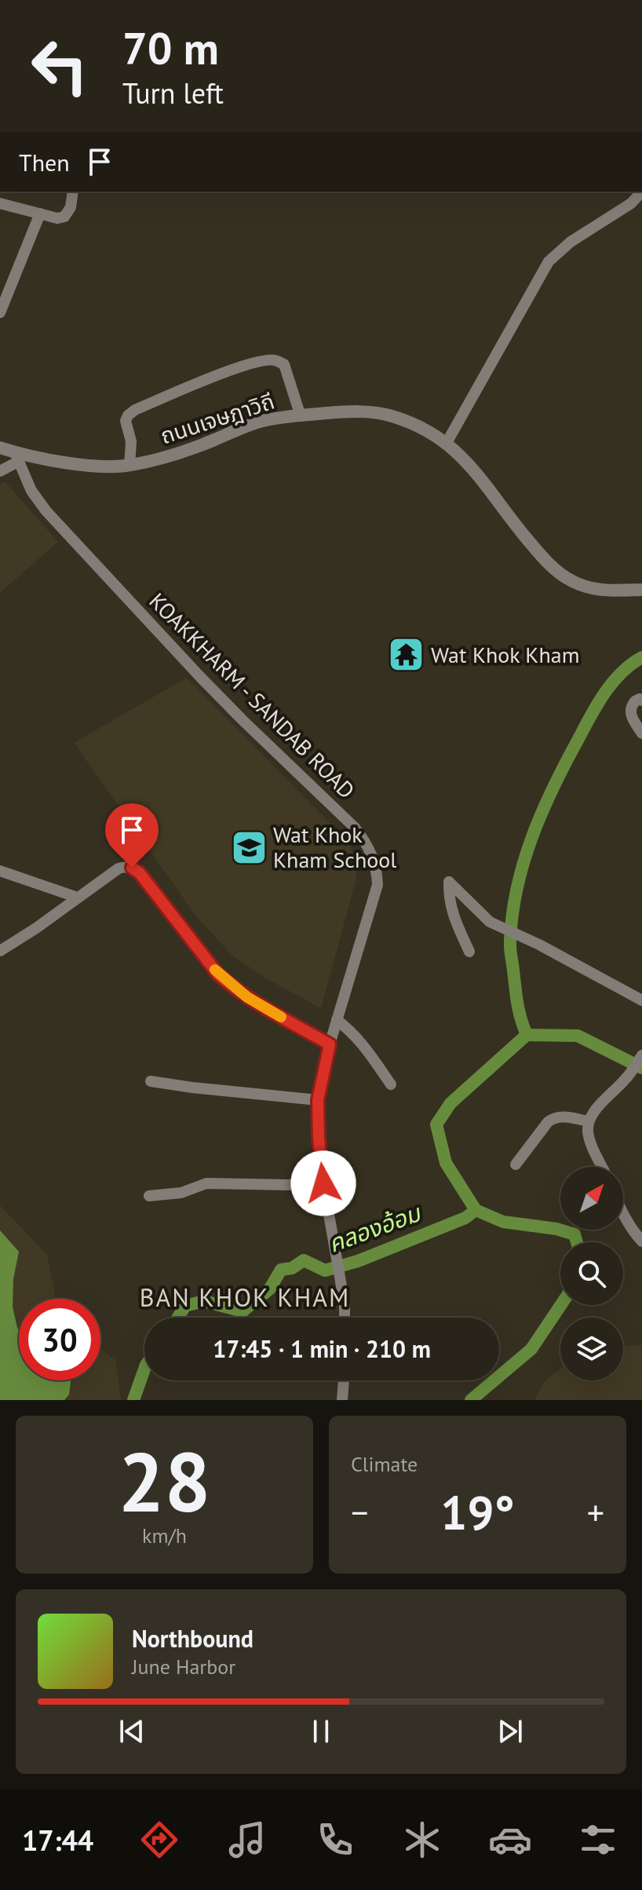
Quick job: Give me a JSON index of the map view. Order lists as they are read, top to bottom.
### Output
{
  "streets": {
    "street": ["ถนนเจษฎาวิถี", "KOAKKHARM - SANDAB ROAD"]
  },
  "crossings": [
    ["ถนนเจษฎาวิถี", "KOAKKHARM - SANDAB ROAD"]
  ],
  "districts": ["BAN KHOK KHAM"],
  "water": ["คลองอ้อม"],
  "places": {
    "temple": ["Wat Khok Kham"],
    "school or university": ["Wat Khok Kham School"]
  },
  "north": "top right",
  "page": {
    "turn": ["70 m", "Turn left"],
    "then": "Then",
    "limit": "30",
    "trip": "17:45 · 1 min · 210 m",
    "tile": [
      ["28", "km/h"],
      "Climate"
    ],
    "heat": ["−", "19°", "+"],
    "song": ["Northbound", "June Harbor"],
    "tabs": "17:44"
  }
}
